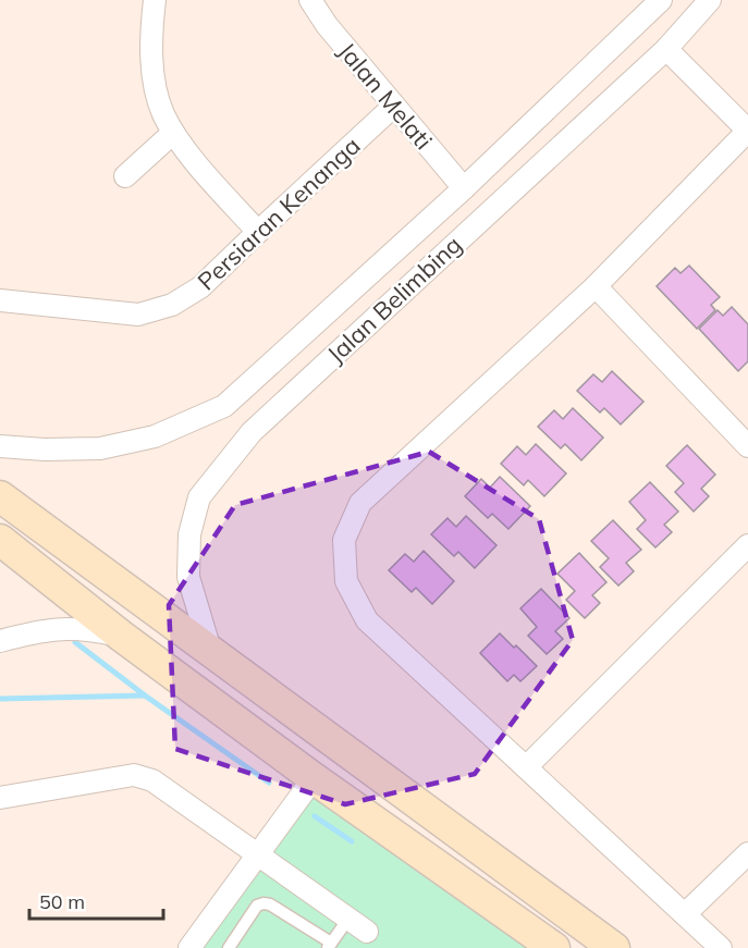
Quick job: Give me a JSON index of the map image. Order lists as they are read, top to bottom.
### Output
{
  "streets": {
    "street": ["Jalan Melati", "Persiaran Kenanga", "Jalan Belimbing"]
  },
  "crossings": [
    ["Jalan Melati", "Persiaran Kenanga"],
    ["Jalan Melati", "Jalan Belimbing"]
  ],
  "scale_bar": "50 m"
}
